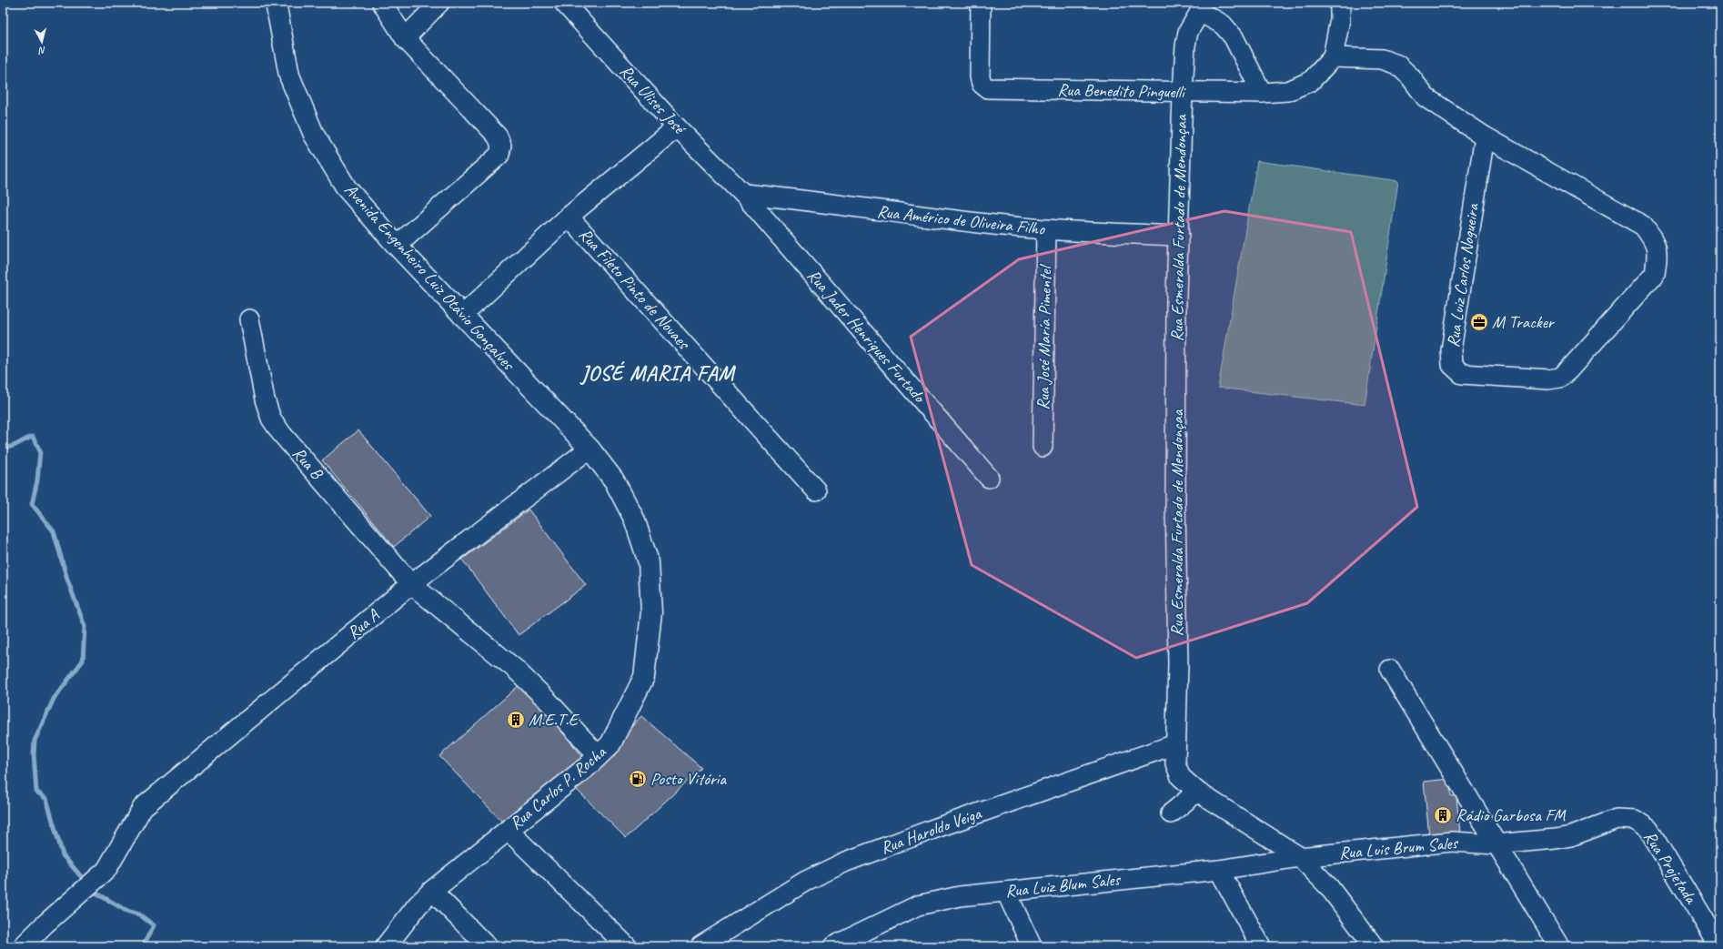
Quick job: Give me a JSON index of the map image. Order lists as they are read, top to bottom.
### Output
{
  "streets": {
    "main road": ["Avenida Engenheiro Luiz Otávio Gonçalves", "Rua Carlos P. Rocha"],
    "street": [
      "Rua Benedito Pinguelli",
      "Rua Ulises José",
      "Rua Américo de Oliveira Filho",
      "Rua Esmeralda Furtado de Mendonçaa",
      "Rua Luiz Carlos Nogueira",
      "Rua Fileto Pinto de Novaes",
      "Rua Jader Henriques Furtado",
      "Rua José María Pimentel",
      "Rua B",
      "Rua A",
      "Rua Haroldo Veiga",
      "Rua Luis Brum Sales",
      "Rua Projetada",
      "Rua Luiz Blum Sales"
    ]
  },
  "crossings": [
    ["Rua Benedito Pinguelli", "Rua Esmeralda Furtado de Mendonçaa"],
    ["Rua Benedito Pinguelli", "Rua Luiz Carlos Nogueira"],
    ["Rua Ulises José", "Rua Américo de Oliveira Filho"],
    ["Rua Ulises José", "Rua Jader Henriques Furtado"],
    ["Rua Américo de Oliveira Filho", "Rua Esmeralda Furtado de Mendonçaa"],
    ["Rua Américo de Oliveira Filho", "Rua Jader Henriques Furtado"],
    ["Rua Américo de Oliveira Filho", "Rua José María Pimentel"],
    ["Rua Esmeralda Furtado de Mendonçaa", "Rua Haroldo Veiga"],
    ["Rua Esmeralda Furtado de Mendonçaa", "Rua Luis Brum Sales"],
    ["Rua Esmeralda Furtado de Mendonçaa", "Rua Luiz Blum Sales"],
    ["Avenida Engenheiro Luiz Otávio Gonçalves", "Rua A"],
    ["Avenida Engenheiro Luiz Otávio Gonçalves", "Rua Carlos P. Rocha"],
    ["Rua B", "Rua A"],
    ["Rua B", "Rua Carlos P. Rocha"],
    ["Rua A", "Rua Carlos P. Rocha"],
    ["Rua Luis Brum Sales", "Rua Projetada"],
    ["Rua Luis Brum Sales", "Rua Luiz Blum Sales"]
  ],
  "districts": ["JOSÉ MARIA FAM"],
  "places": {
    "office": ["M Tracker"],
    "building": ["M.E.T.E", "Rádio Garbosa FM"],
    "fuel station": ["Posto Vitória"]
  },
  "north": "bottom"
}
